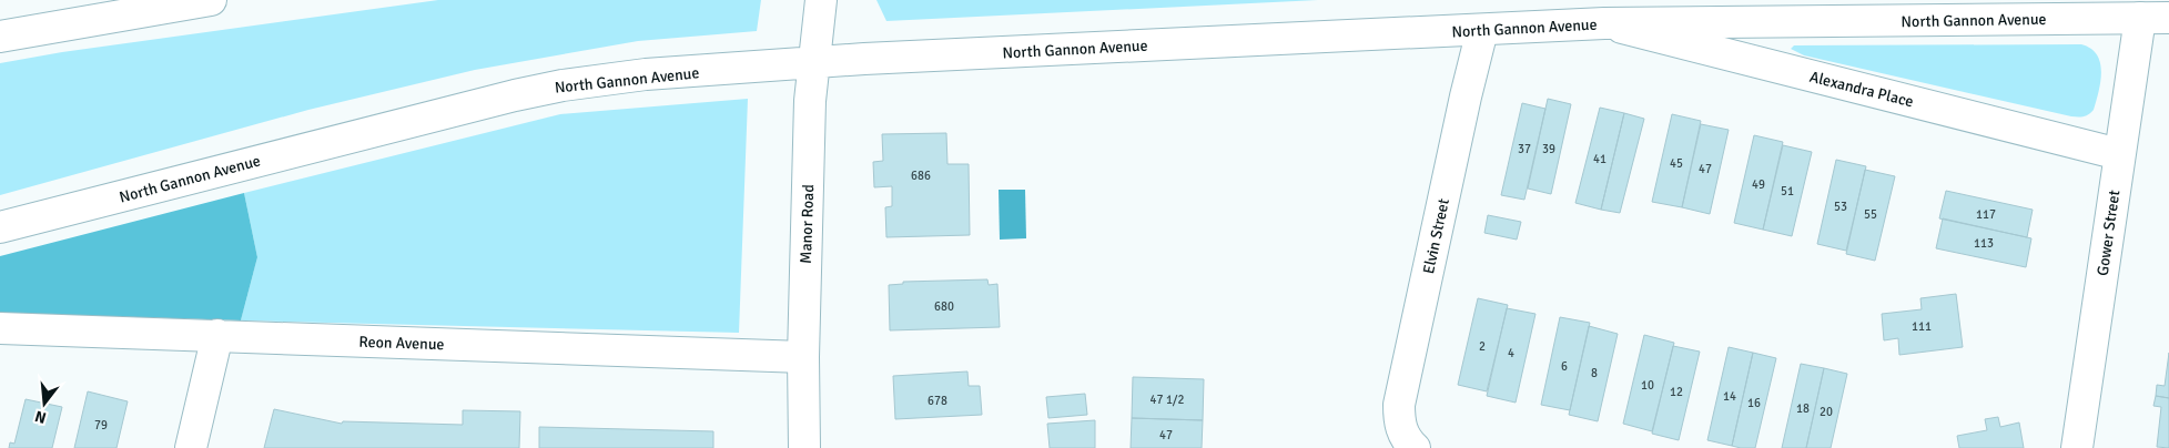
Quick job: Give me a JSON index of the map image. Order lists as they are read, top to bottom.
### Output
{
  "streets": {
    "main road": [
      "North Gannon Avenue",
      "Alexandra Place",
      "Manor Road",
      "Gower Street",
      "Elvin Street",
      "Reon Avenue"
    ]
  },
  "crossings": [
    ["North Gannon Avenue", "Alexandra Place"],
    ["North Gannon Avenue", "Manor Road"],
    ["North Gannon Avenue", "Gower Street"],
    ["North Gannon Avenue", "Elvin Street"],
    ["Alexandra Place", "Gower Street"],
    ["Manor Road", "Reon Avenue"]
  ],
  "house_numbers": [
    "37",
    "39",
    "41",
    "45",
    "47",
    "686",
    "49",
    "51",
    "53",
    "55",
    "117",
    "113",
    "680",
    "111",
    "2",
    "4",
    "6",
    "8",
    "10",
    "12",
    "14",
    "47 1/2",
    "678",
    "16",
    "18",
    "20",
    "79",
    "47"
  ],
  "north": "bottom"
}
